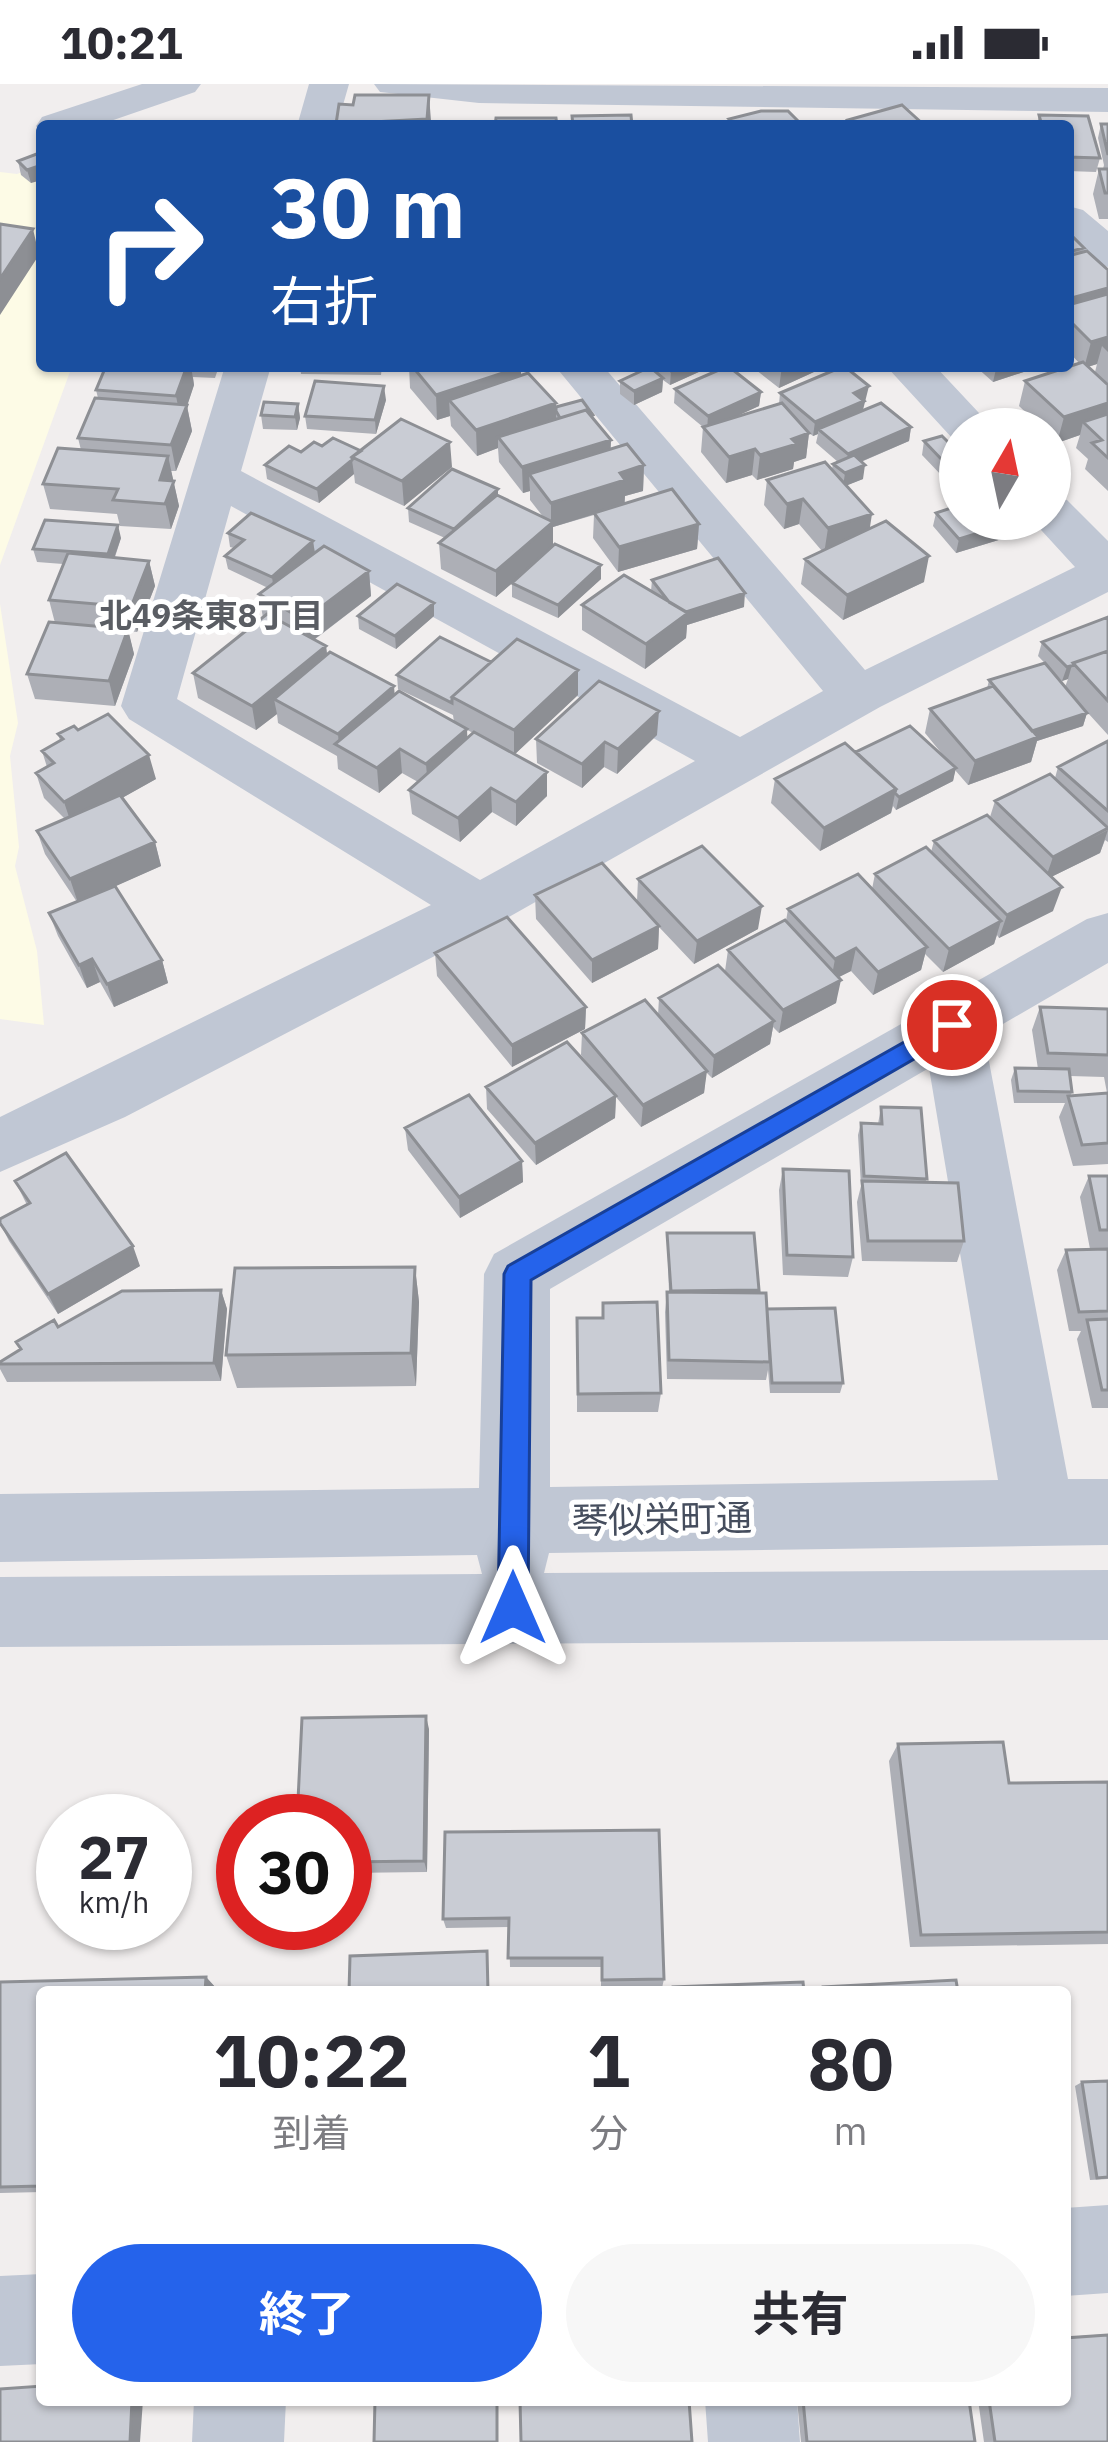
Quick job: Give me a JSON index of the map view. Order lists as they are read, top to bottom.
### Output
{
  "streets": {
    "street": ["琴似栄町通"]
  },
  "districts": ["北49条東8丁目"],
  "north": "top",
  "page": {
    "status": "10:21",
    "turn": ["30 m", "右折"],
    "speed": "27 km/h",
    "limit": "30",
    "eta": [
      "10:22",
      "到着",
      "1",
      "分",
      "80",
      "m"
    ],
    "buttons": ["終了", "共有"]
  }
}
